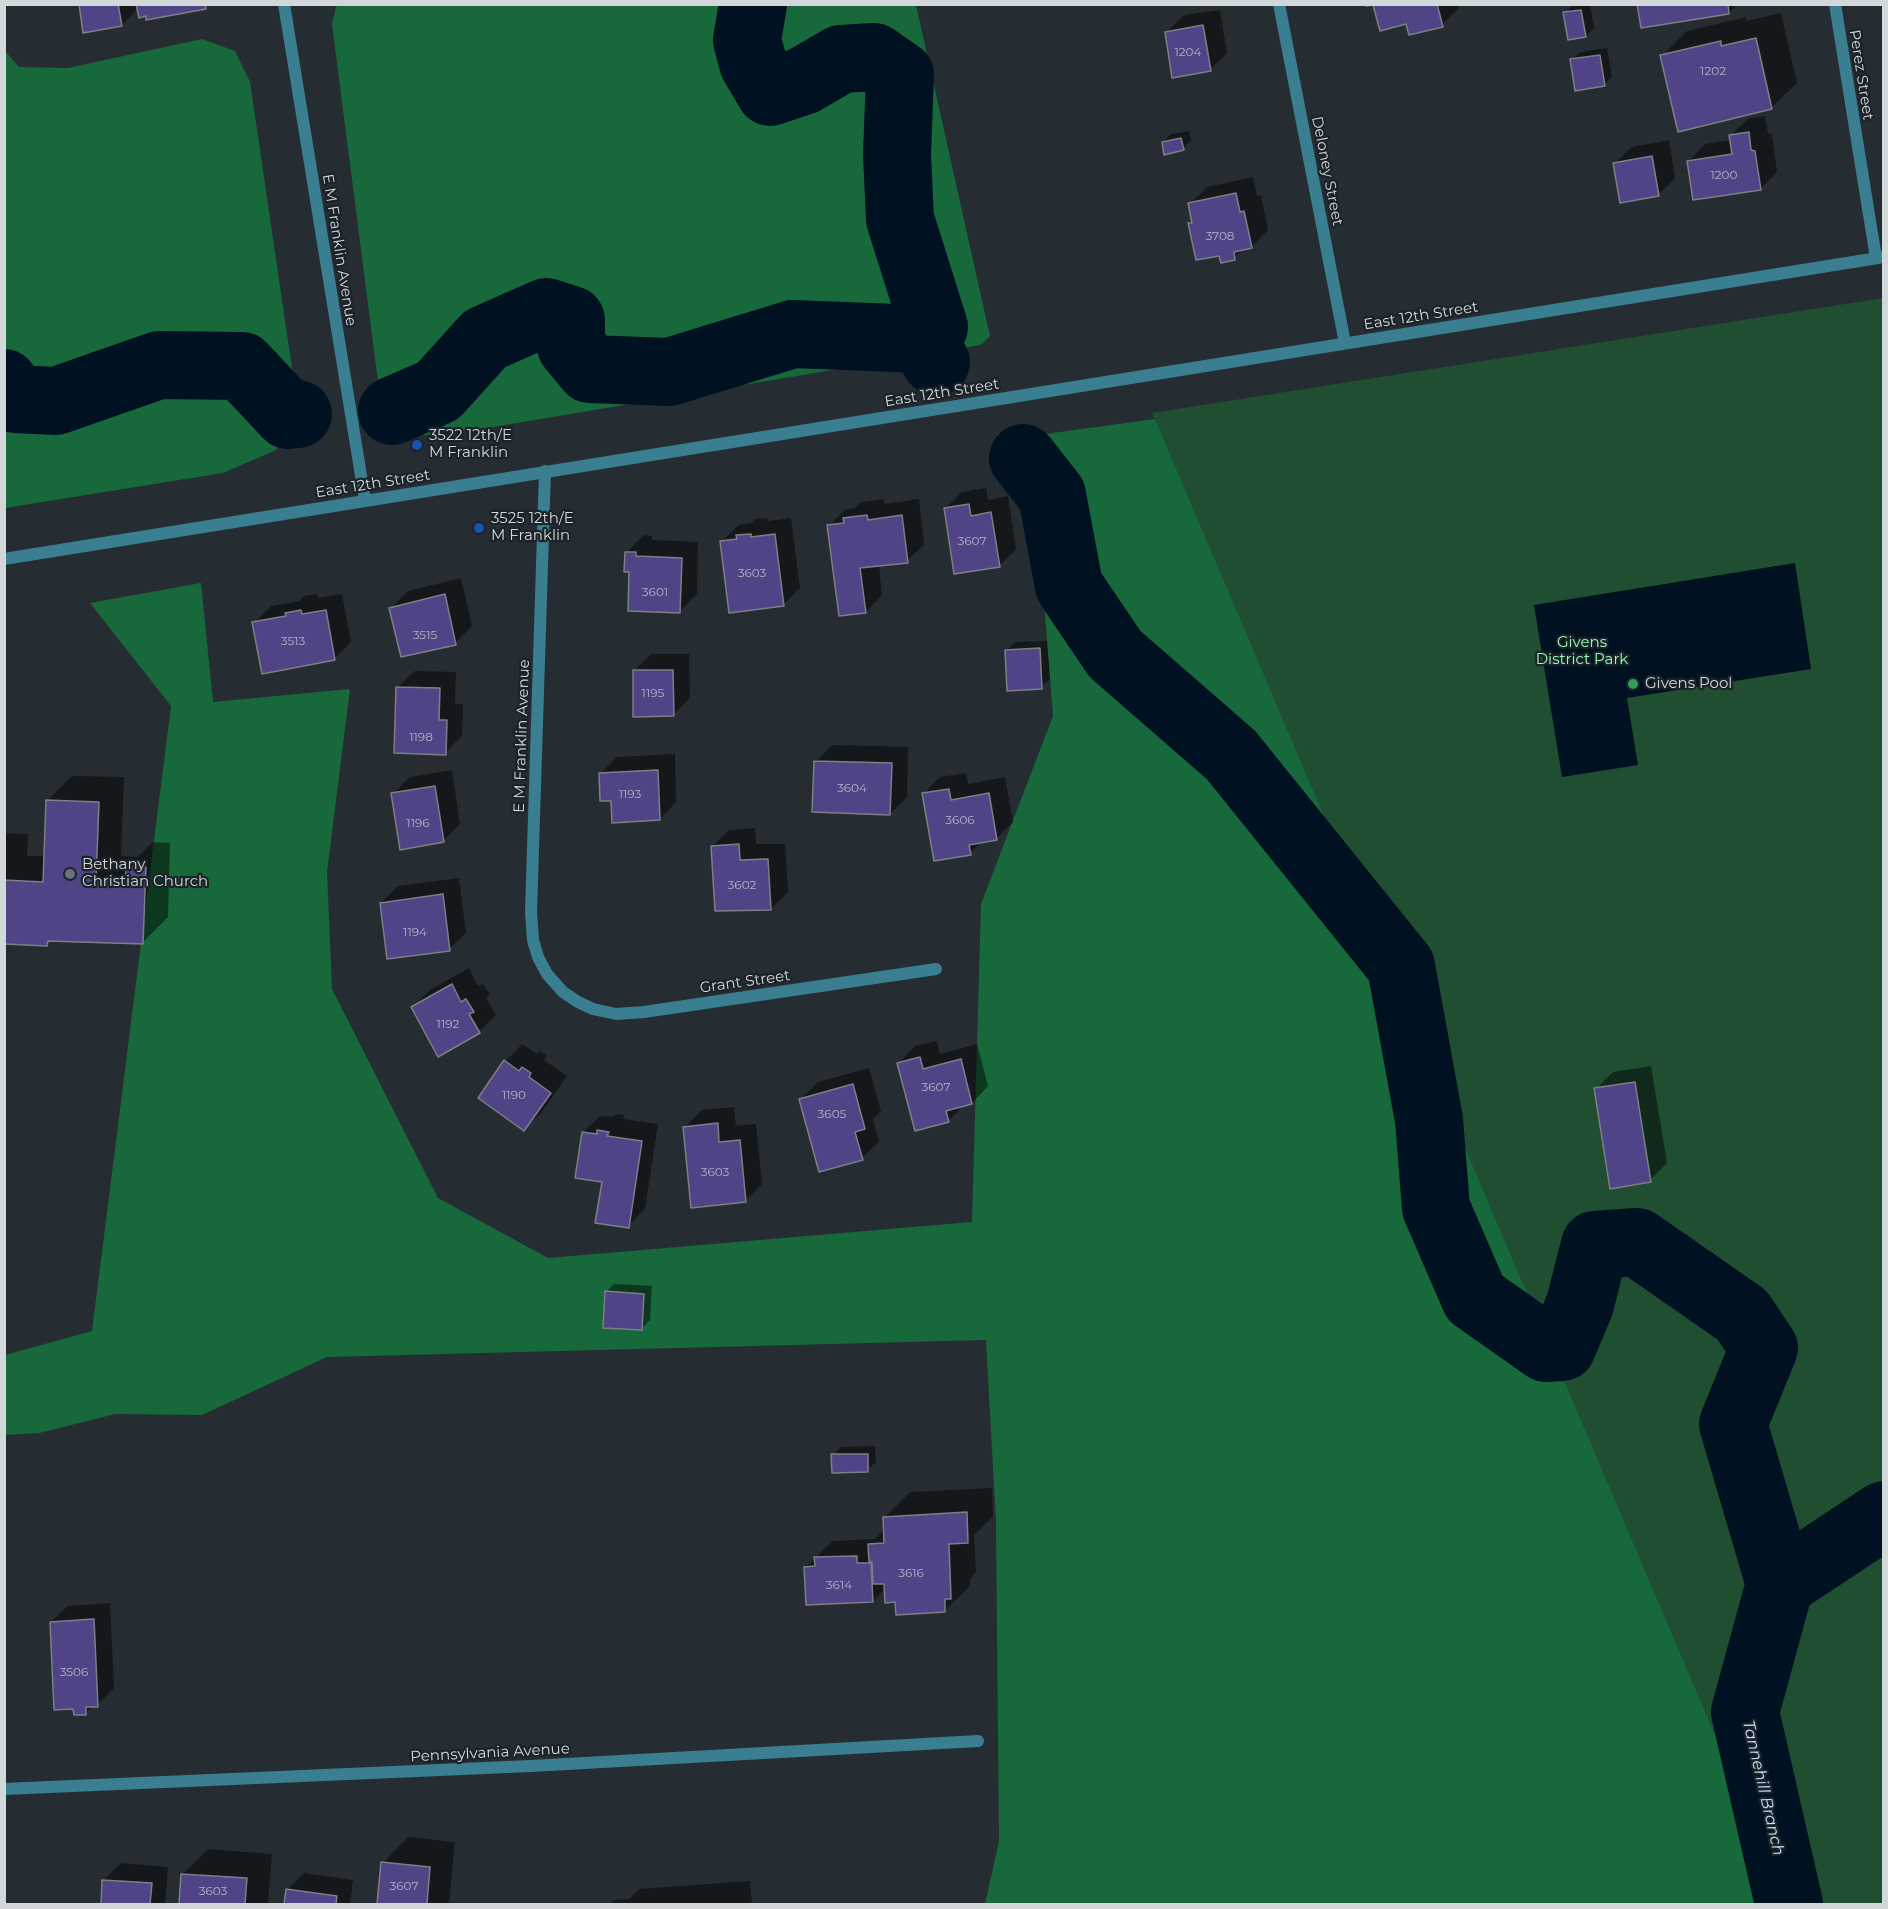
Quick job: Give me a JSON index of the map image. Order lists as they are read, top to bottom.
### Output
{
  "streets": {
    "street": [
      "Perez Street",
      "Deloney Street",
      "E M Franklin Avenue",
      "East 12th Street",
      "Grant Street",
      "Pennsylvania Avenue"
    ]
  },
  "crossings": [
    ["Perez Street", "East 12th Street"],
    ["Deloney Street", "East 12th Street"],
    ["E M Franklin Avenue", "East 12th Street"],
    ["E M Franklin Avenue", "Grant Street"]
  ],
  "water": ["Tannehill Branch"],
  "parks": ["Givens District Park"],
  "places": [
    "3522 12th/E M Franklin",
    "3525 12th/E M Franklin",
    "Givens Pool",
    "Bethany Christian Church"
  ],
  "house_numbers": [
    "1204",
    "1202",
    "1200",
    "3708",
    "3607",
    "3603",
    "3601",
    "3515",
    "3513",
    "1195",
    "1198",
    "3604",
    "1193",
    "3606",
    "1196",
    "3602",
    "1194",
    "1192",
    "3607",
    "1190",
    "3605",
    "3603",
    "3616",
    "3614",
    "3506",
    "3607",
    "3603"
  ]
}
